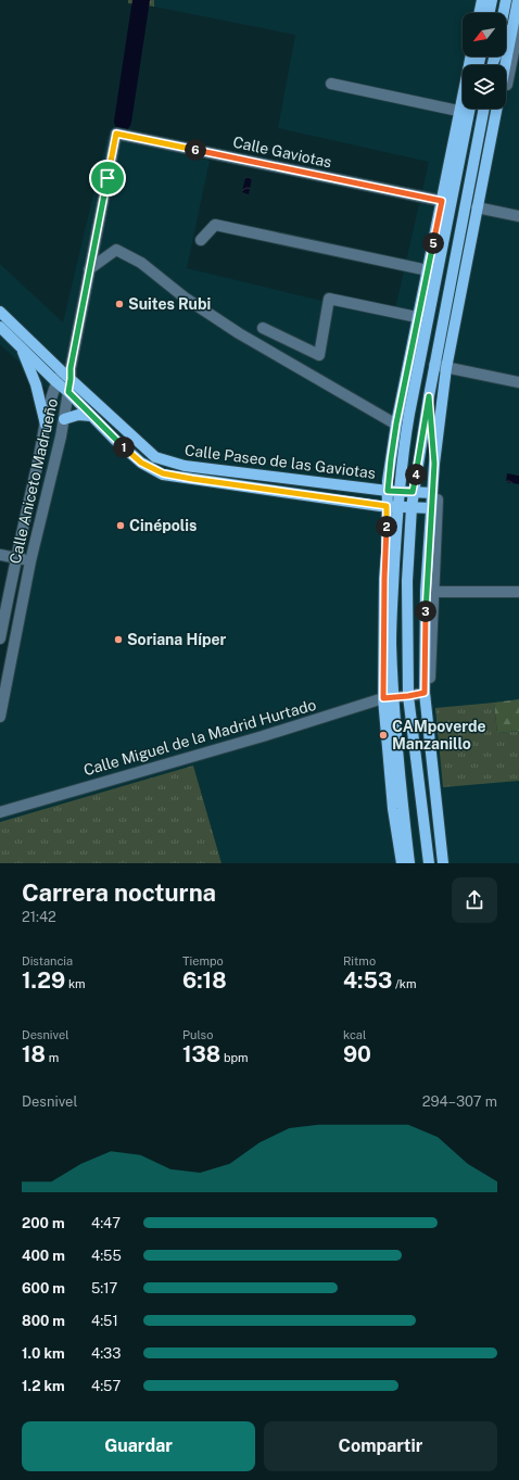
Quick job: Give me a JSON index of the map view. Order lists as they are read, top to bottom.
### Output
{
  "streets": {
    "main road": ["Calle Paseo de las Gaviotas"],
    "street": ["Calle Gaviotas", "Calle Aniceto Madrueño", "Calle Miguel de la Madrid Hurtado"]
  },
  "crossings": [
    ["Calle Paseo de las Gaviotas", "Calle Aniceto Madrueño"]
  ],
  "places": [
    "Suites Rubi",
    "Cinépolis",
    "Soriana Híper",
    "CAMpoverde Manzanillo"
  ],
  "north": "bottom left",
  "page": {
    "pins": [
      "6",
      "5",
      "1",
      "4",
      "2",
      "3"
    ],
    "heading": ["Carrera nocturna", "21:42"],
    "stats": [
      ["Distancia", "1.29 km"],
      ["Tiempo", "6:18"],
      ["Ritmo", "4:53 /km"],
      ["Desnivel", "18 m"],
      ["Pulso", "138 bpm"],
      ["kcal", "90"]
    ],
    "chart": ["Desnivel", "294–307 m"],
    "list": [
      {
        "name": "200 m",
        "note": "4:47"
      },
      {
        "name": "400 m",
        "note": "4:55"
      },
      {
        "name": "600 m",
        "note": "5:17"
      },
      {
        "name": "800 m",
        "note": "4:51"
      },
      {
        "name": "1.0 km",
        "note": "4:33"
      },
      {
        "name": "1.2 km",
        "note": "4:57"
      }
    ],
    "buttons": ["Guardar", "Compartir"]
  }
}
